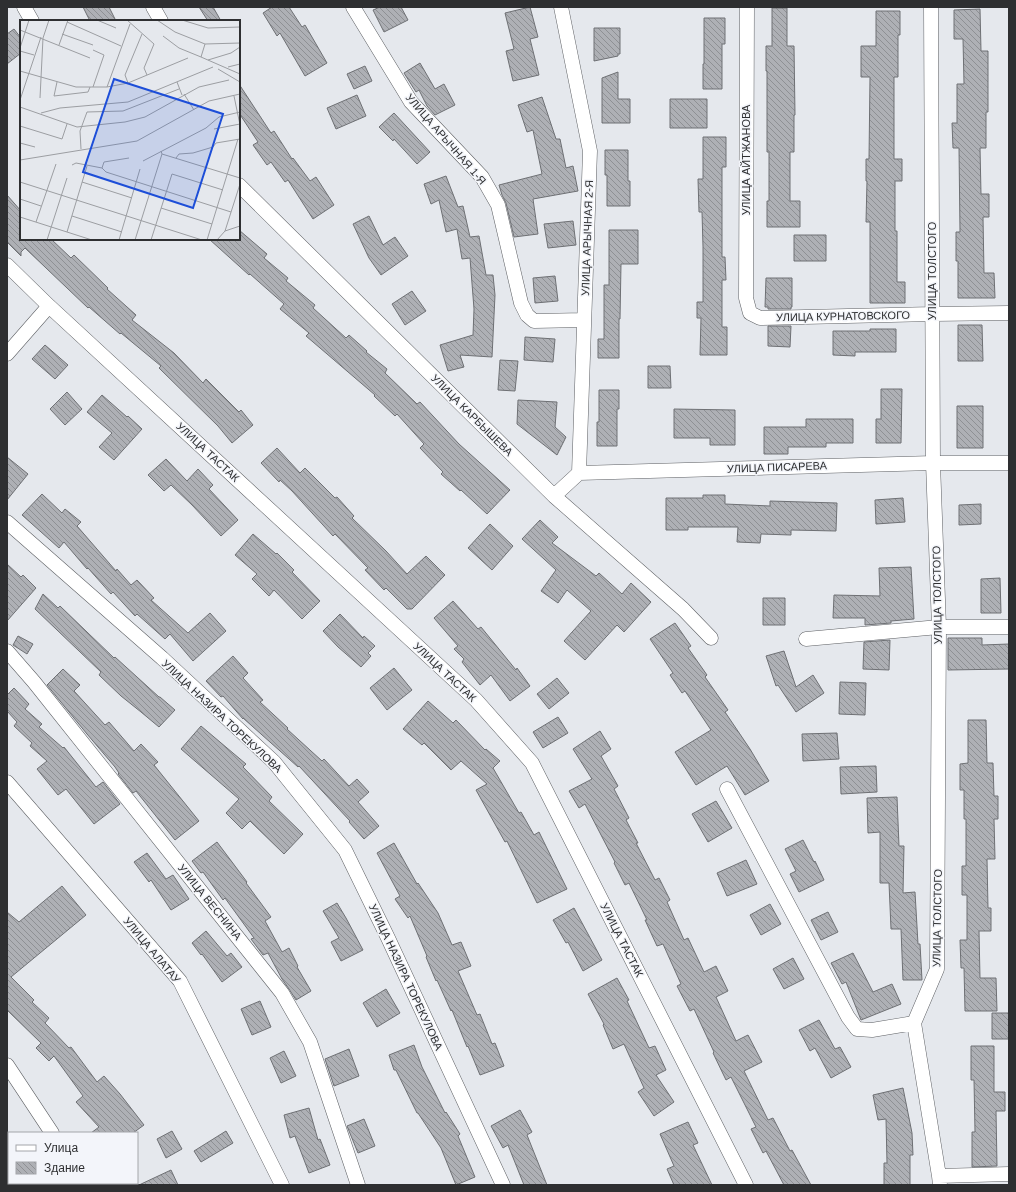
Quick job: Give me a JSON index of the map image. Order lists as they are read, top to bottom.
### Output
{
  "streets": {
    "street": [
      "УЛИЦА АРЫЧНАЯ 1-Я",
      "УЛИЦА АЙТЖАНОВА",
      "УЛИЦА АРЫЧНАЯ 2-Я",
      "УЛИЦА ТОЛСТОГО",
      "УЛИЦА КУРНАТОВСКОГО",
      "УЛИЦА КАРБЫШЕВА",
      "УЛИЦА ТАСТАК",
      "УЛИЦА ПИСАРЕВА",
      "УЛИЦА НАЗИРА ТОРЕКУЛОВА",
      "УЛИЦА ВЕСНИНА",
      "УЛИЦА АЛАТАУ"
    ]
  },
  "crossings": [
    ["УЛИЦА АРЫЧНАЯ 1-Я", "УЛИЦА АРЫЧНАЯ 2-Я"],
    ["УЛИЦА АЙТЖАНОВА", "УЛИЦА КУРНАТОВСКОГО"],
    ["УЛИЦА АРЫЧНАЯ 2-Я", "УЛИЦА ПИСАРЕВА"],
    ["УЛИЦА ТОЛСТОГО", "УЛИЦА КУРНАТОВСКОГО"],
    ["УЛИЦА ТОЛСТОГО", "УЛИЦА ПИСАРЕВА"]
  ],
  "legend": ["Улица", "Здание"]
}
